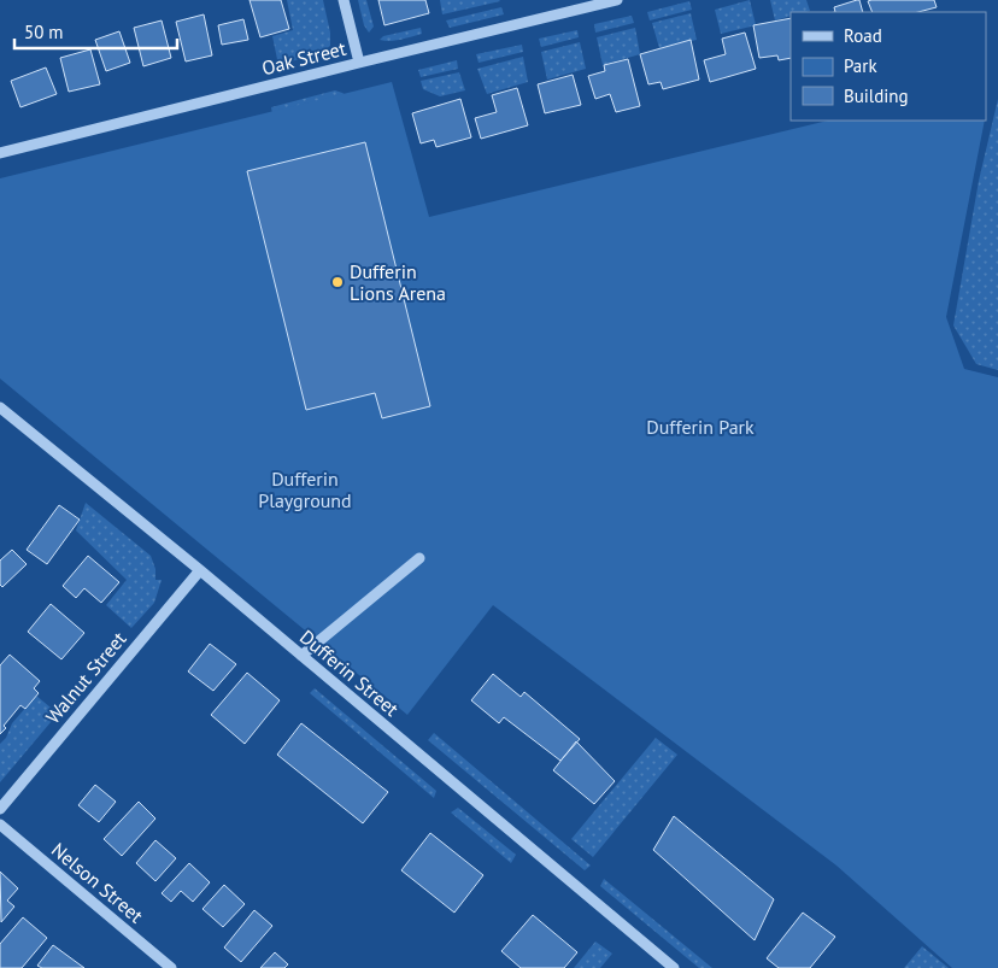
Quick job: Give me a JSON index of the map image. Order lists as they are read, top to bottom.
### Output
{
  "streets": {
    "street": [
      "Oak Street",
      "Dufferin Street",
      "Walnut Street",
      "Nelson Street"
    ]
  },
  "crossings": [
    ["Dufferin Street", "Walnut Street"]
  ],
  "parks": ["Dufferin Park", "Dufferin Playground"],
  "places": ["Dufferin Lions Arena"],
  "legend": ["Road", "Park", "Building"],
  "scale_bar": "50 m"
}
